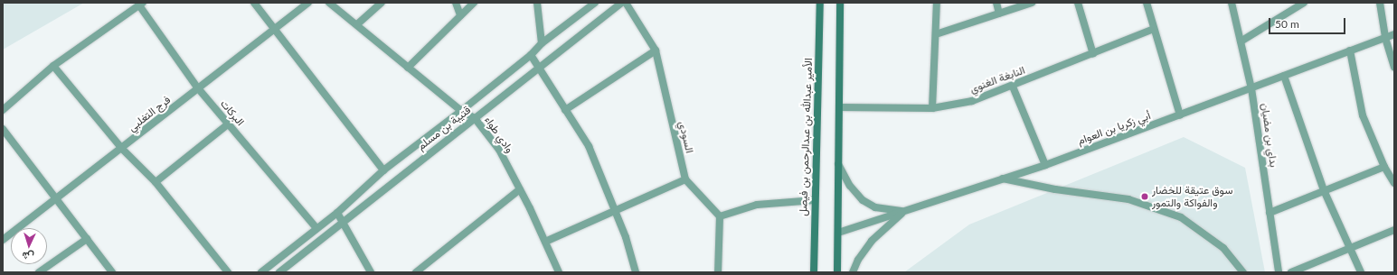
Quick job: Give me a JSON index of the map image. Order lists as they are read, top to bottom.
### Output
{
  "streets": {
    "main road": ["الأمير عبدالله بن عبدالرحمن بن فيصل"],
    "street": [
      "النابغة الغنوي",
      "البركات",
      "فرج التغلبي",
      "قتيبة بن مسلم",
      "أبي زكريا بن العوام",
      "وادي طواء",
      "بداي بن مضيان",
      "السودي"
    ]
  },
  "crossings": [
    ["البركات", "فرج التغلبي"],
    ["البركات", "قتيبة بن مسلم"],
    ["قتيبة بن مسلم", "وادي طواء"],
    ["أبي زكريا بن العوام", "بداي بن مضيان"]
  ],
  "places": ["سوق عتيقة للخضار والفواكة والتمور"],
  "scale_bar": "50 m",
  "north": "bottom"
}
